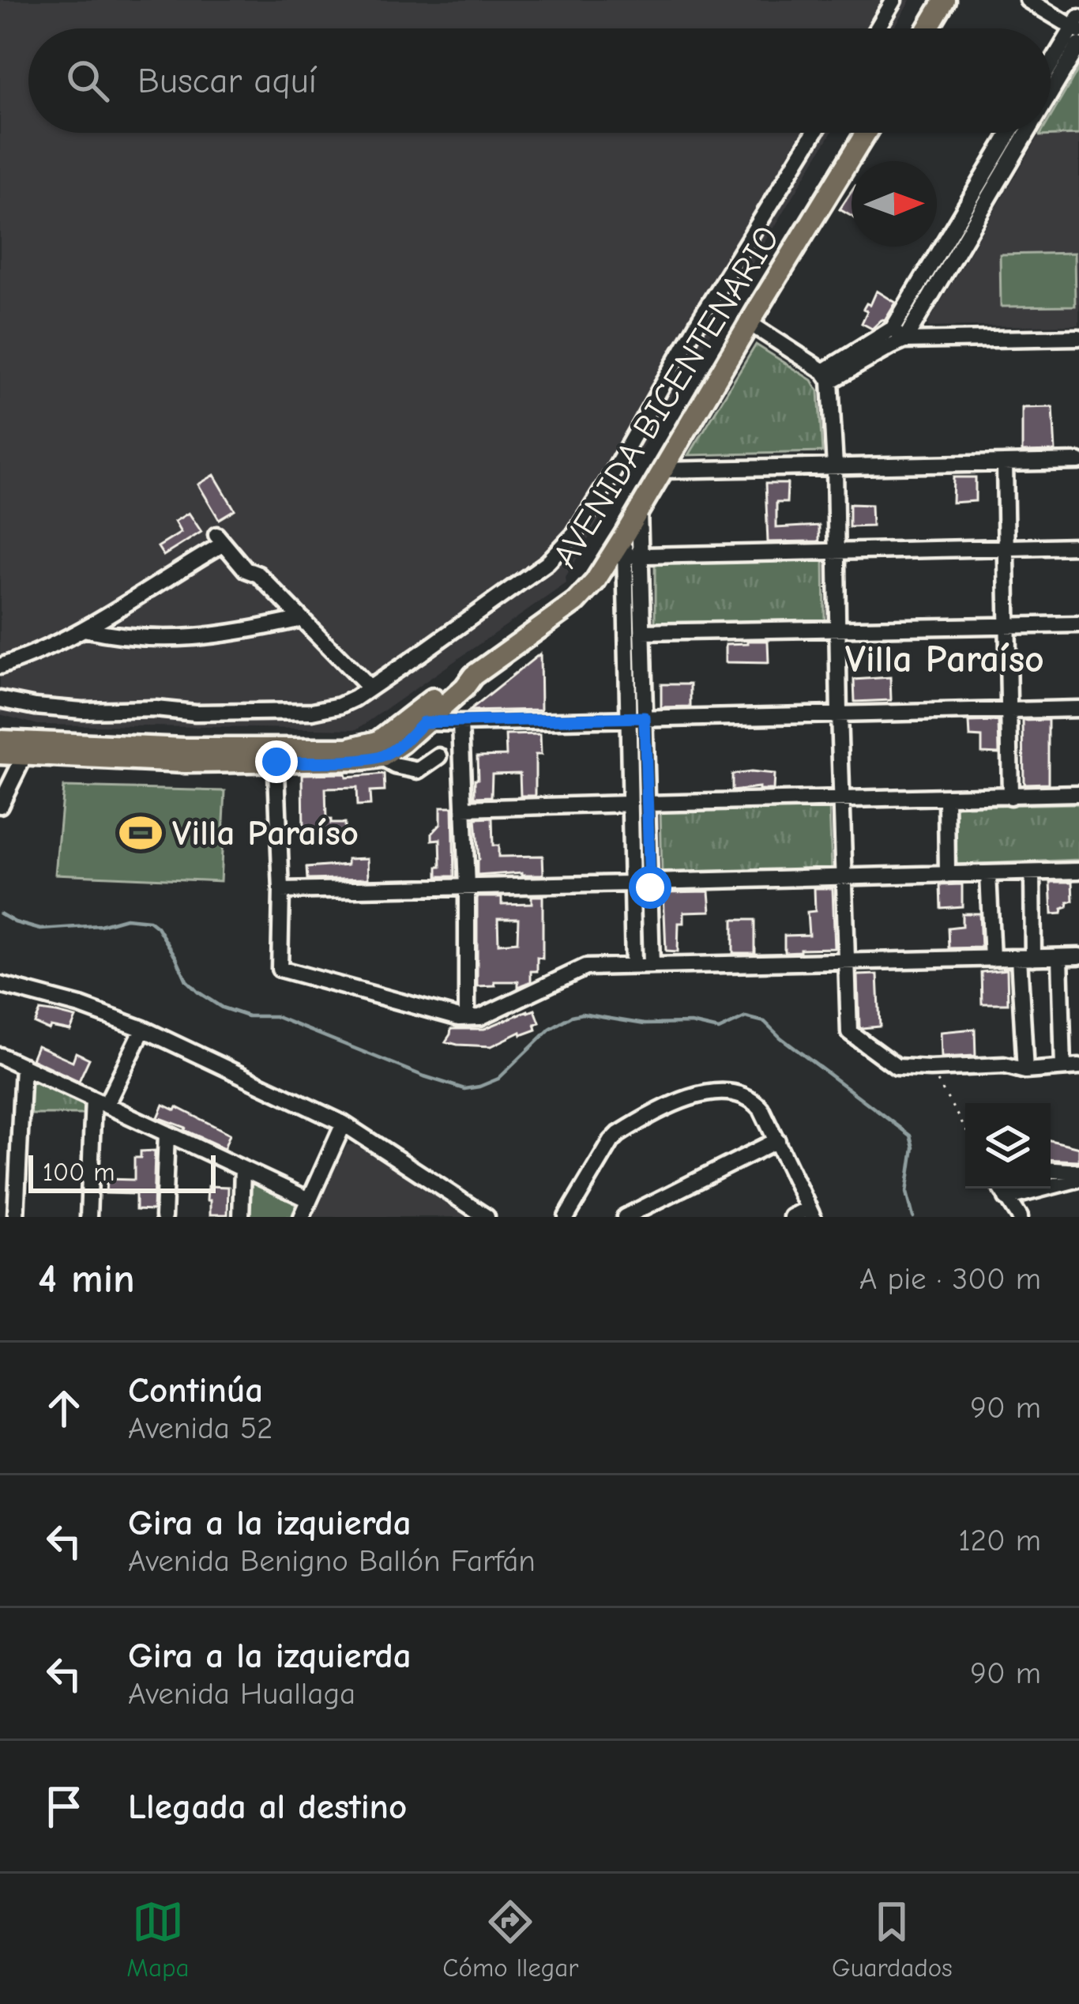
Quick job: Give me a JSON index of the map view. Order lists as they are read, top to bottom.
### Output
{
  "streets": {
    "main road": ["AVENIDA BICENTENARIO"]
  },
  "districts": ["Villa Paraíso"],
  "places": {
    "sports": ["Villa Paraíso"]
  },
  "scale_bar": "100 m",
  "north": "right",
  "page": {
    "search": "Buscar aquí",
    "scale": "100 m",
    "heading": ["4 min", "A pie · 300 m"],
    "list": [
      ["Continúa", "Avenida 52", "90 m"],
      ["Gira a la izquierda", "Avenida Benigno Ballón Farfán", "120 m"],
      ["Gira a la izquierda", "Avenida Huallaga", "90 m"],
      "Llegada al destino"
    ],
    "nav": ["Mapa", "Cómo llegar", "Guardados"]
  }
}
